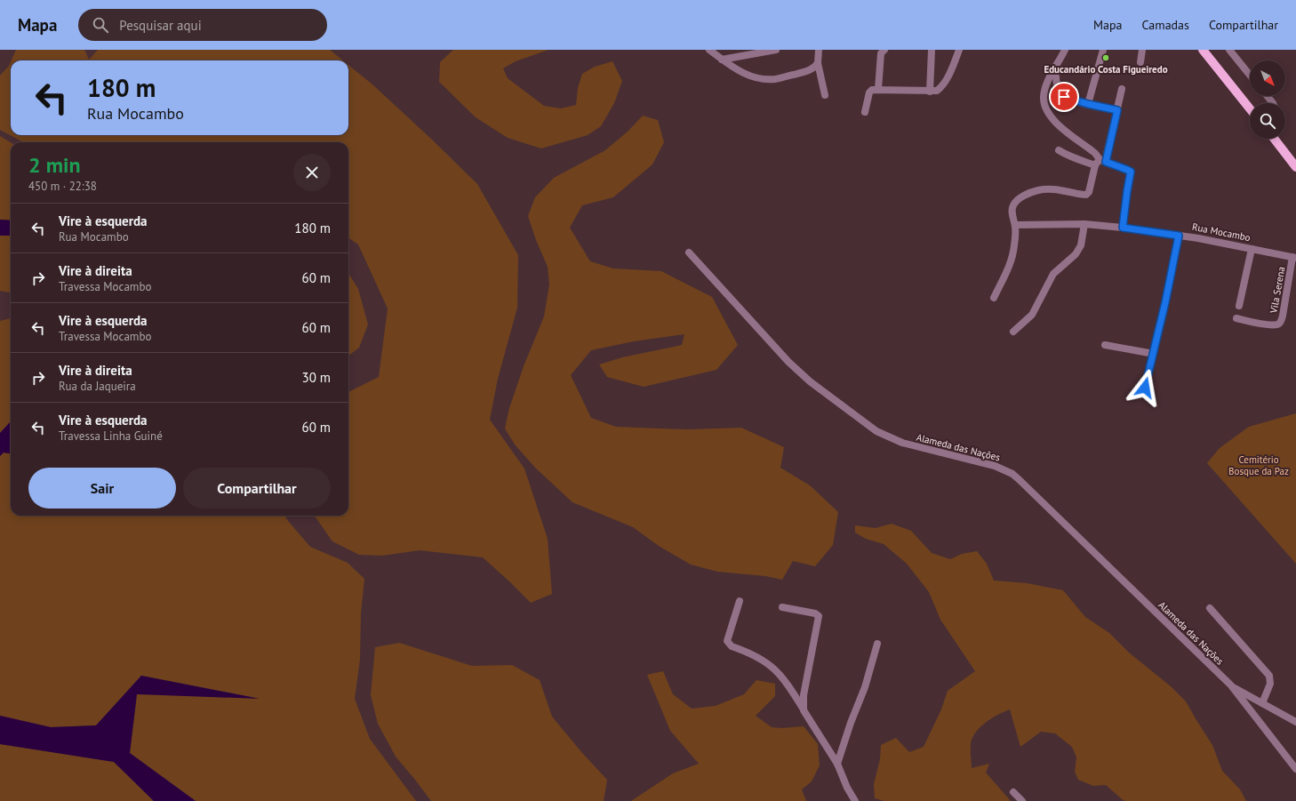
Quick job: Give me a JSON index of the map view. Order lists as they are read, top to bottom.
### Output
{
  "streets": {
    "street": ["Rua Mocambo", "Vila Serena", "Alameda das Nações"]
  },
  "crossings": [
    ["Rua Mocambo", "Vila Serena"]
  ],
  "parks": ["Cemitério Bosque da Paz"],
  "places": ["Educandário Costa Figueiredo"],
  "north": "bottom right",
  "page": {
    "header": "Mapa",
    "search": "Pesquisar aqui",
    "nav": ["Mapa", "Camadas", "Compartilhar"],
    "turn": ["180 m", "Rua Mocambo"],
    "heading": ["2 min", "450 m · 22:38"],
    "list": [
      {
        "name": "Vire à esquerda",
        "note": "Rua Mocambo",
        "value": "180 m"
      },
      {
        "name": "Vire à direita",
        "note": "Travessa Mocambo",
        "value": "60 m"
      },
      {
        "name": "Vire à esquerda",
        "note": "Travessa Mocambo",
        "value": "60 m"
      },
      {
        "name": "Vire à direita",
        "note": "Rua da Jaqueira",
        "value": "30 m"
      },
      {
        "name": "Vire à esquerda",
        "note": "Travessa Linha Guiné",
        "value": "60 m"
      }
    ],
    "buttons": ["Sair", "Compartilhar"]
  }
}
